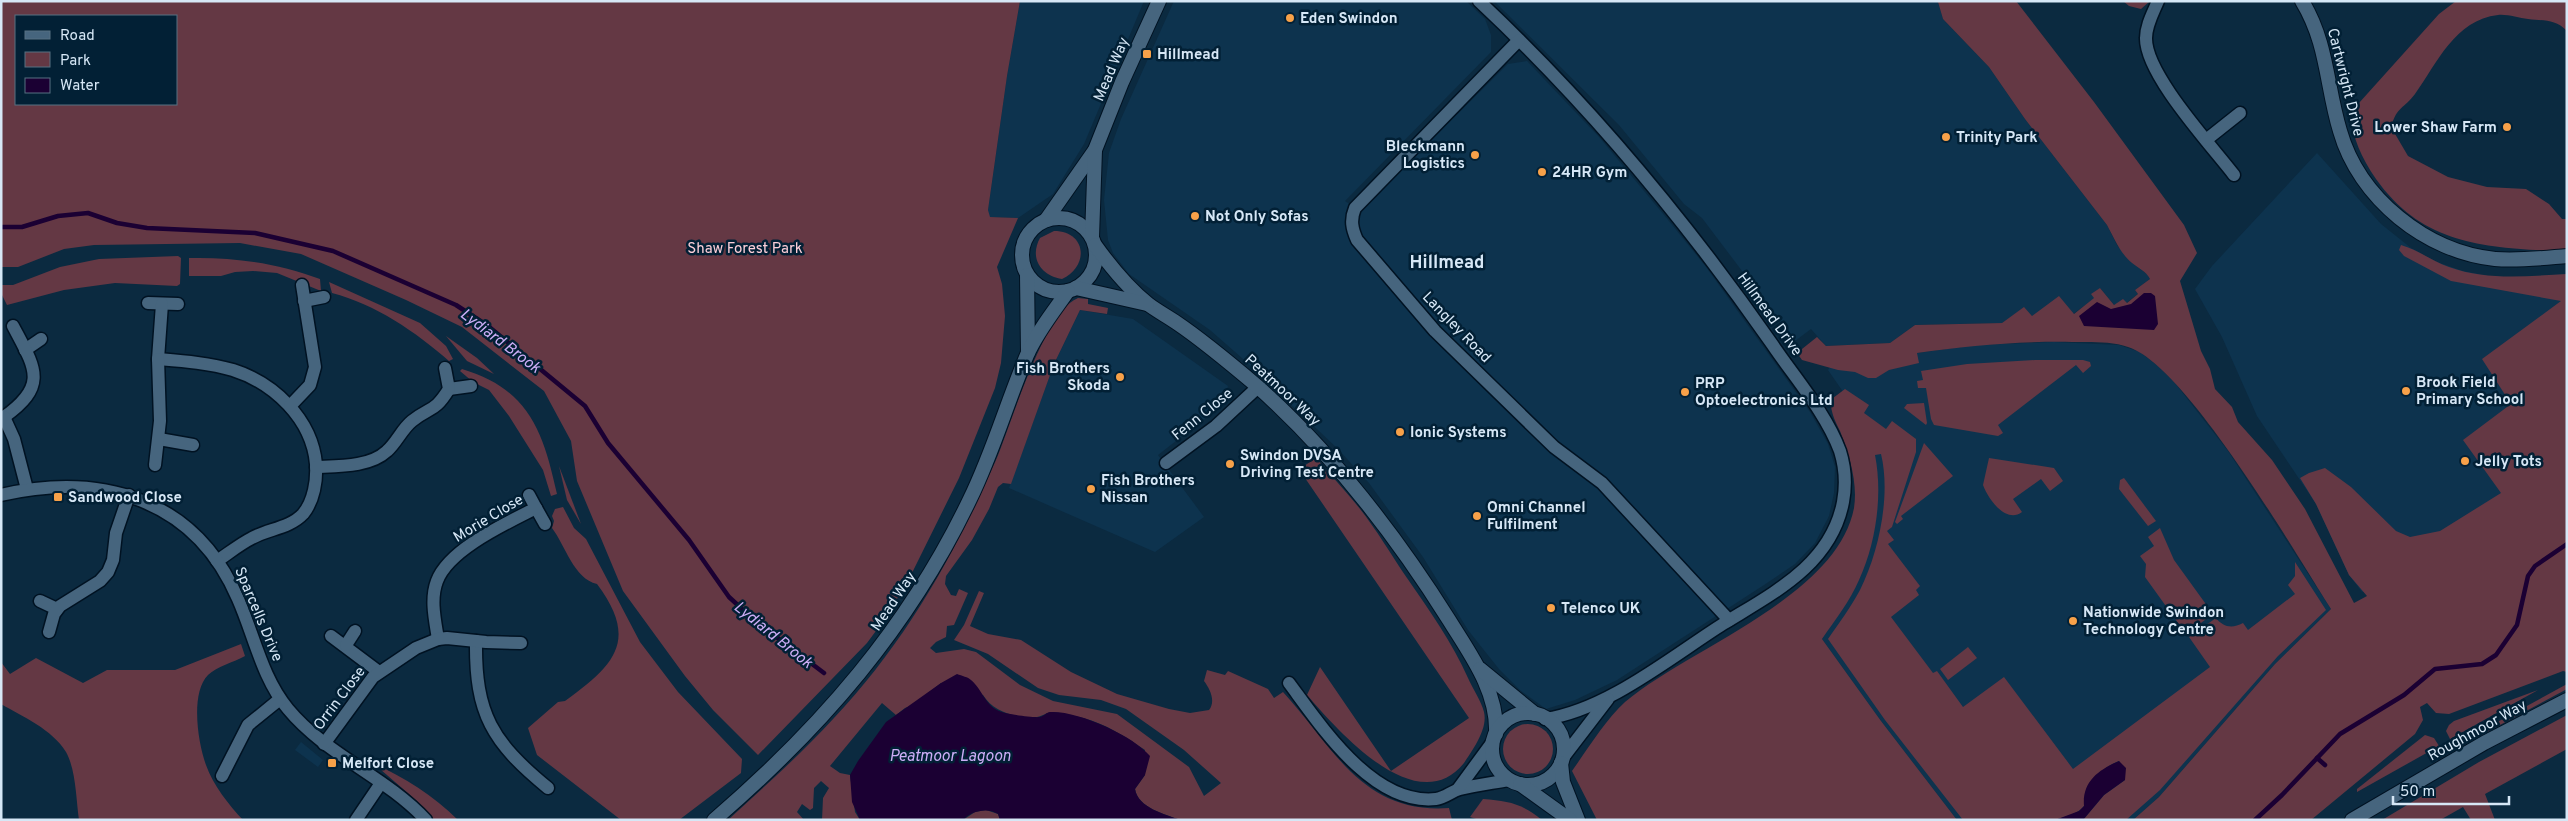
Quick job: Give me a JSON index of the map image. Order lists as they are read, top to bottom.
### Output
{
  "streets": {
    "main road": [
      "Mead Way",
      "Cartwright Drive",
      "Peatmoor Way",
      "Roughmoor Way"
    ],
    "street": [
      "Hillmead Drive",
      "Langley Road",
      "Fenn Close",
      "Morie Close",
      "Sparcells Drive",
      "Orrin Close"
    ]
  },
  "crossings": [
    ["Mead Way", "Peatmoor Way"],
    ["Hillmead Drive", "Langley Road"],
    ["Hillmead Drive", "Peatmoor Way"],
    ["Peatmoor Way", "Fenn Close"],
    ["Morie Close", "Orrin Close"],
    ["Sparcells Drive", "Orrin Close"]
  ],
  "districts": ["Hillmead"],
  "water": ["Lydiard Brook", "Peatmoor Lagoon"],
  "parks": ["Shaw Forest Park"],
  "places": {
    "other": [
      "Eden Swindon",
      "Lower Shaw Farm",
      "Trinity Park",
      "Bleckmann Logistics",
      "24HR Gym",
      "Not Only Sofas",
      "Fish Brothers Skoda",
      "Brook Field Primary School",
      "PRP Optoelectronics Ltd",
      "Ionic Systems",
      "Jelly Tots",
      "Swindon DVSA Driving Test Centre",
      "Fish Brothers Nissan",
      "Omni Channel Fulfilment",
      "Telenco UK",
      "Nationwide Swindon Technology Centre"
    ],
    "transit": ["Hillmead", "Sandwood Close", "Melfort Close"]
  },
  "legend": ["Road", "Park", "Water"],
  "scale_bar": "50 m"
}
